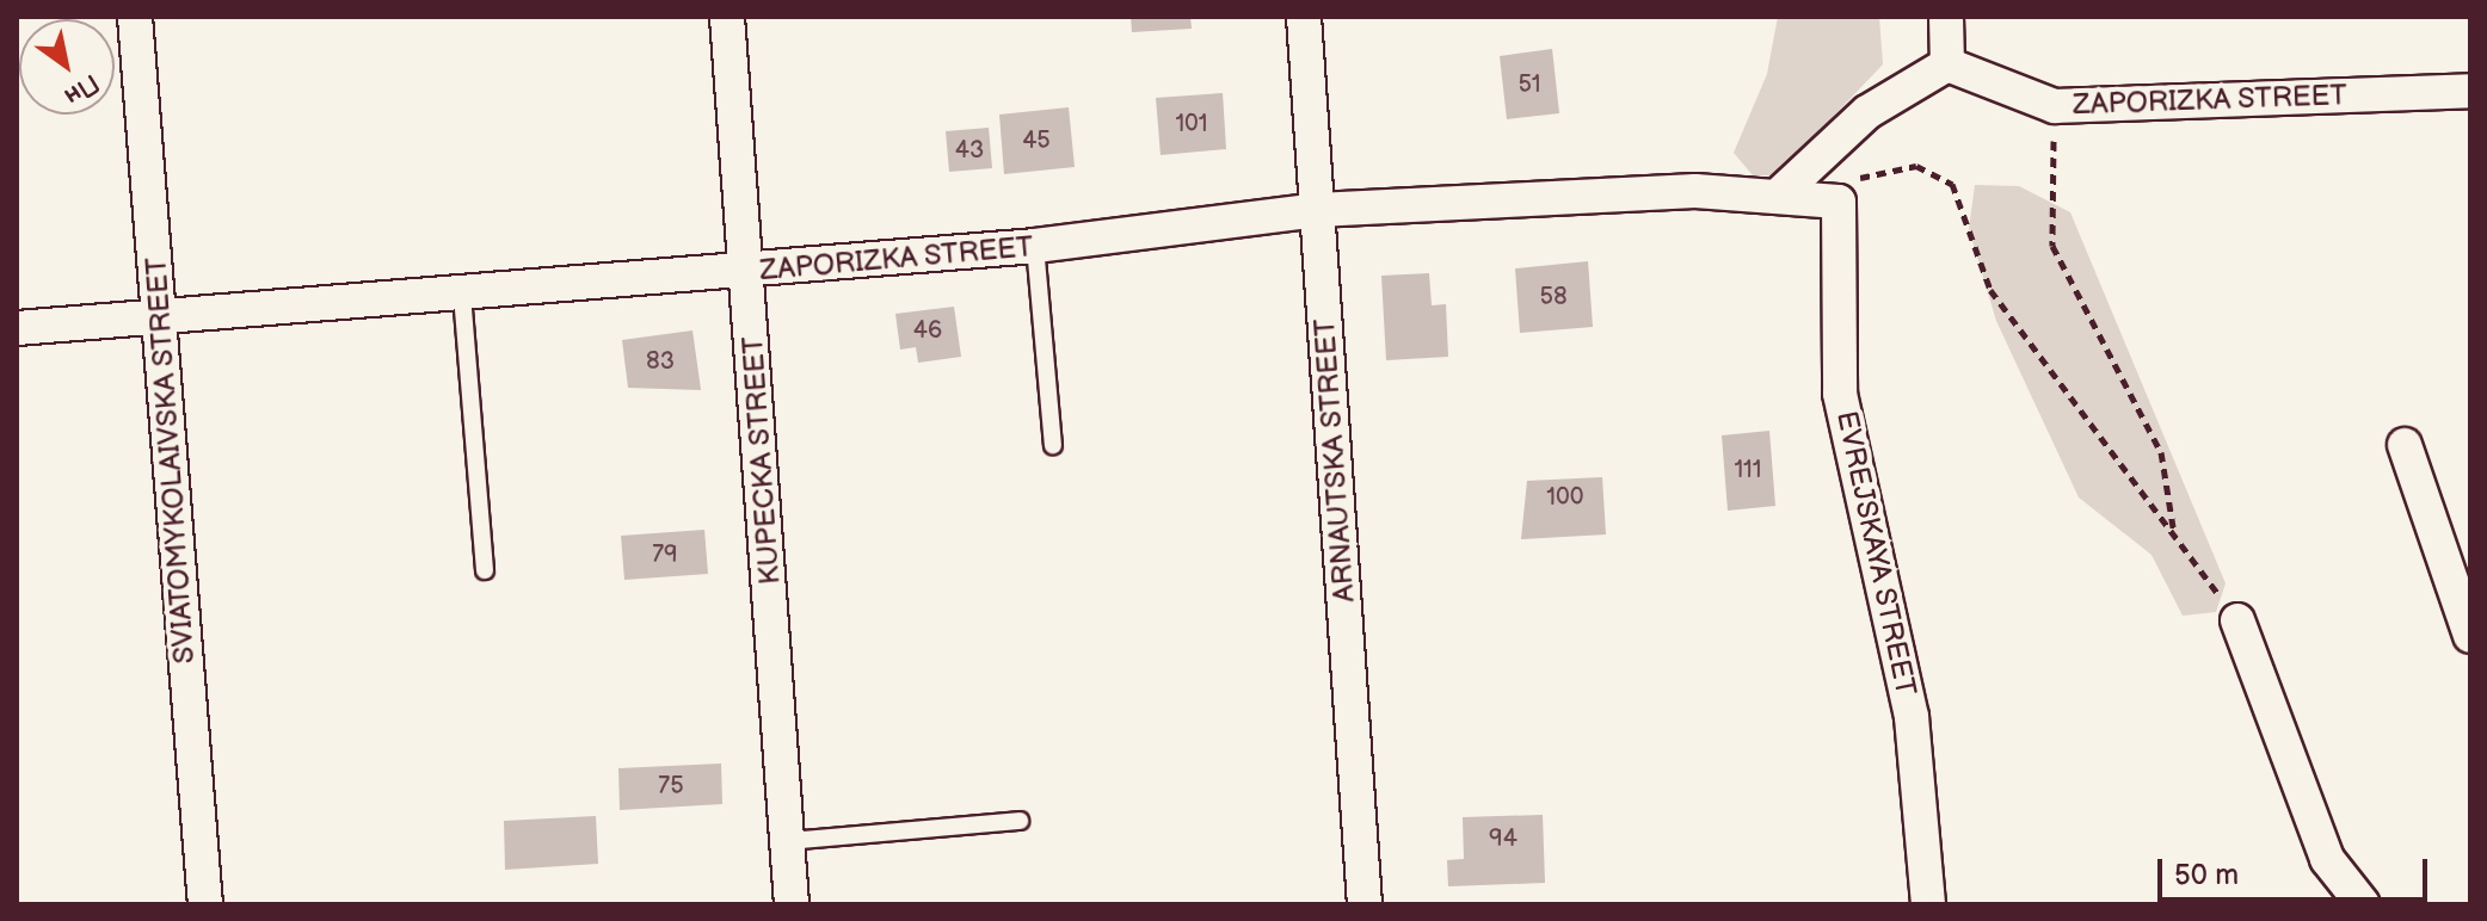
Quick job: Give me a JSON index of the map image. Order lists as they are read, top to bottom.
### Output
{
  "streets": {
    "street": [
      "ZAPORIZKA STREET",
      "SVIATOMYKOLAIVSKA STREET",
      "KUPECKA STREET",
      "ARNAUTSKA STREET",
      "EVREJSKAYA STREET"
    ]
  },
  "crossings": [
    ["ZAPORIZKA STREET", "SVIATOMYKOLAIVSKA STREET"],
    ["ZAPORIZKA STREET", "KUPECKA STREET"],
    ["ZAPORIZKA STREET", "ARNAUTSKA STREET"],
    ["ZAPORIZKA STREET", "EVREJSKAYA STREET"]
  ],
  "house_numbers": [
    "51",
    "101",
    "45",
    "43",
    "58",
    "46",
    "83",
    "111",
    "100",
    "79",
    "75",
    "94"
  ],
  "scale_bar": "50 m",
  "north": "bottom right"
}
